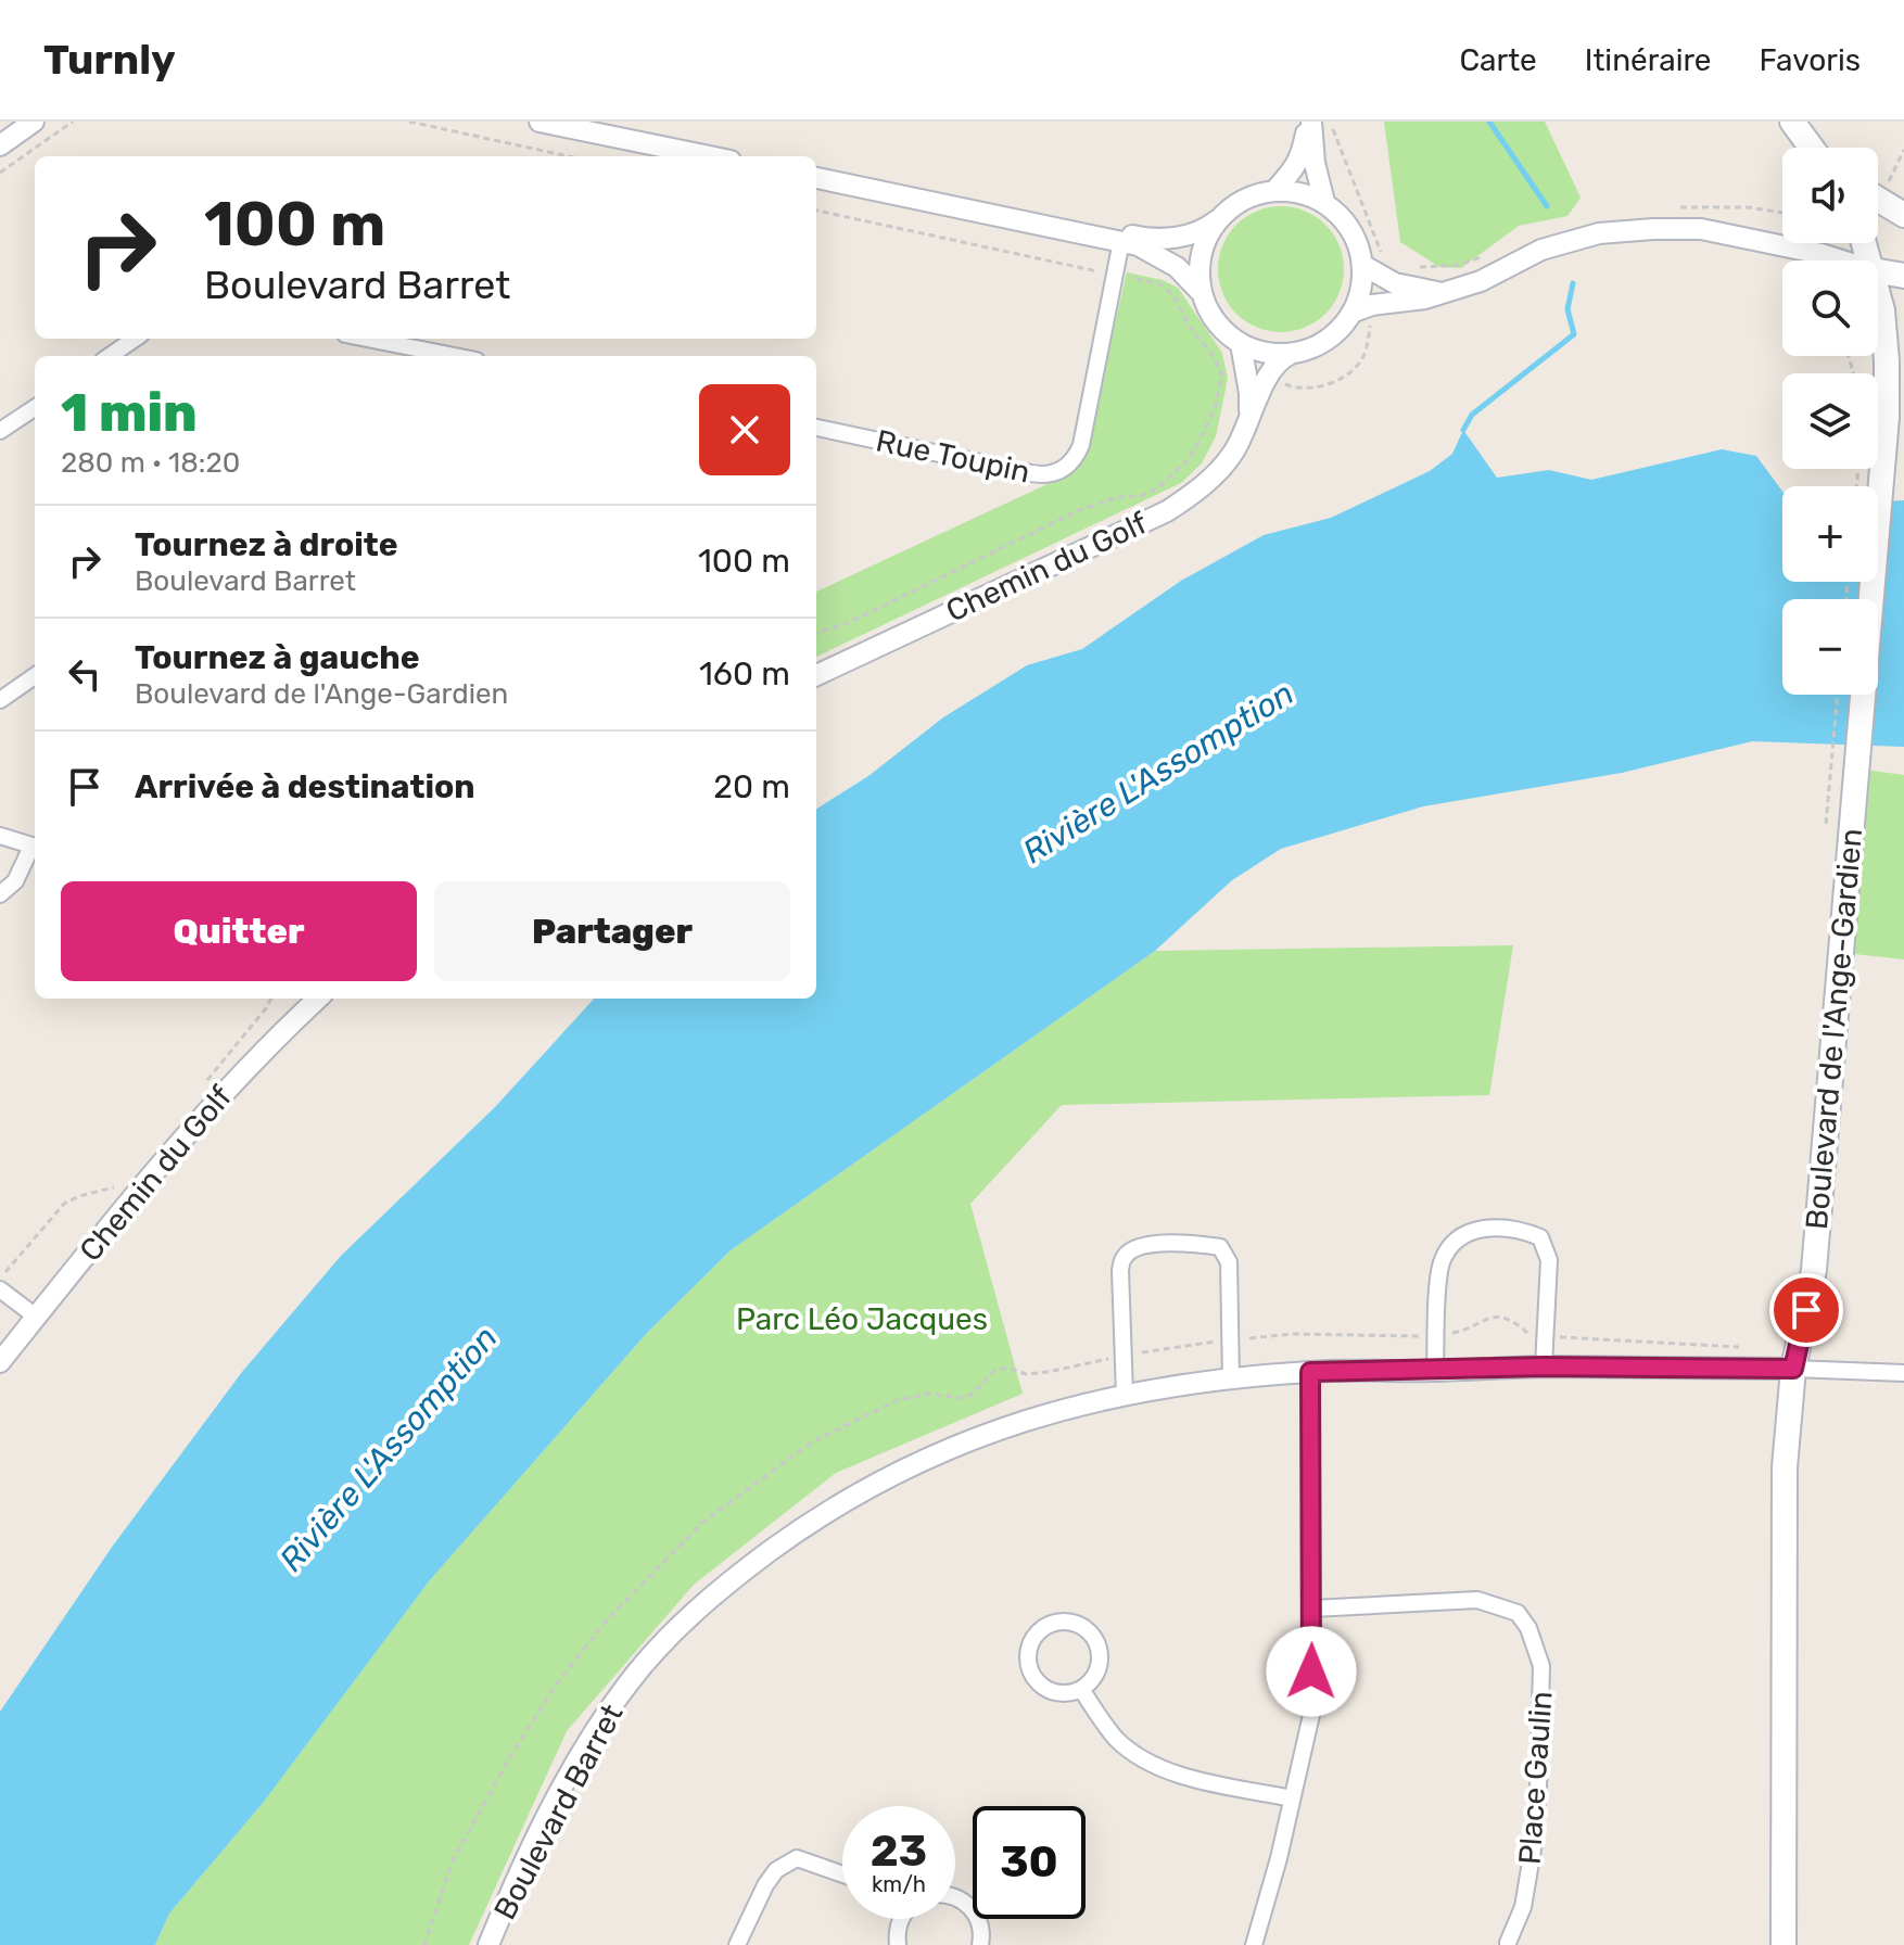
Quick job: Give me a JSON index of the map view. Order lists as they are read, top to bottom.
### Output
{
  "streets": {
    "main road": ["Boulevard de l'Ange-Gardien"],
    "street": [
      "Rue Toupin",
      "Chemin du Golf",
      "Place Gaulin",
      "Boulevard Barret"
    ]
  },
  "crossings": [
    ["Boulevard de l'Ange-Gardien", "Boulevard Barret"]
  ],
  "water": ["Rivière L'Assomption"],
  "parks": ["Parc Léo Jacques"],
  "page": {
    "header": "Turnly",
    "nav": ["Carte", "Itinéraire", "Favoris"],
    "map_buttons": ["+", "−"],
    "turn": ["100 m", "Boulevard Barret"],
    "heading": ["1 min", "280 m · 18:20"],
    "list": [
      {
        "name": "Tournez à droite",
        "note": "Boulevard Barret",
        "value": "100 m"
      },
      {
        "name": "Tournez à gauche",
        "note": "Boulevard de l'Ange-Gardien",
        "value": "160 m"
      },
      {
        "name": "Arrivée à destination",
        "value": "20 m"
      }
    ],
    "buttons": ["Quitter", "Partager"],
    "speed": "23 km/h",
    "limit": "30"
  }
}
